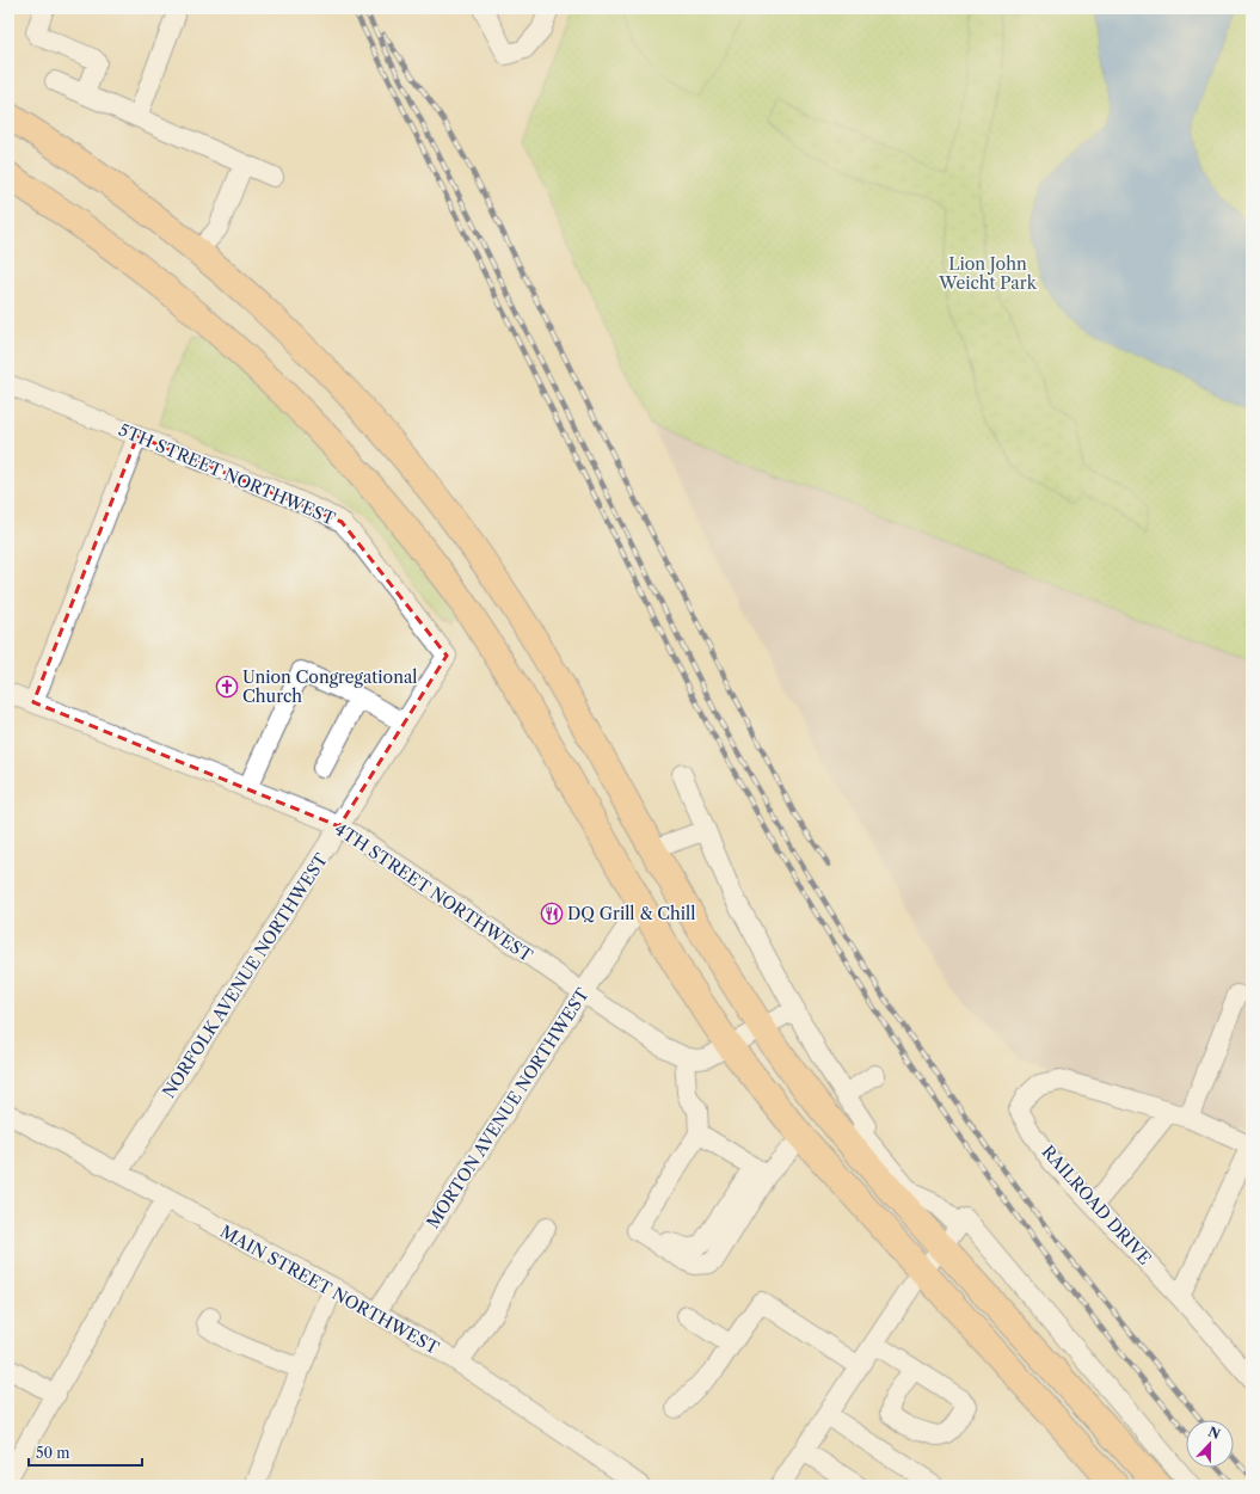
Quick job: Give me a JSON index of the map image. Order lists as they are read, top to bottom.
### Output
{
  "streets": {
    "street": [
      "5TH STREET NORTHWEST",
      "4TH STREET NORTHWEST",
      "NORFOLK AVENUE NORTHWEST",
      "MORTON AVENUE NORTHWEST",
      "RAILROAD DRIVE",
      "MAIN STREET NORTHWEST"
    ]
  },
  "crossings": [
    ["5TH STREET NORTHWEST", "NORFOLK AVENUE NORTHWEST"],
    ["4TH STREET NORTHWEST", "NORFOLK AVENUE NORTHWEST"],
    ["4TH STREET NORTHWEST", "MORTON AVENUE NORTHWEST"],
    ["NORFOLK AVENUE NORTHWEST", "MAIN STREET NORTHWEST"],
    ["MORTON AVENUE NORTHWEST", "MAIN STREET NORTHWEST"]
  ],
  "parks": ["Lion John Weicht Park"],
  "places": {
    "church": ["Union Congregational Church"],
    "restaurant": ["DQ Grill & Chill"]
  },
  "scale_bar": "50 m",
  "north": "top"
}
